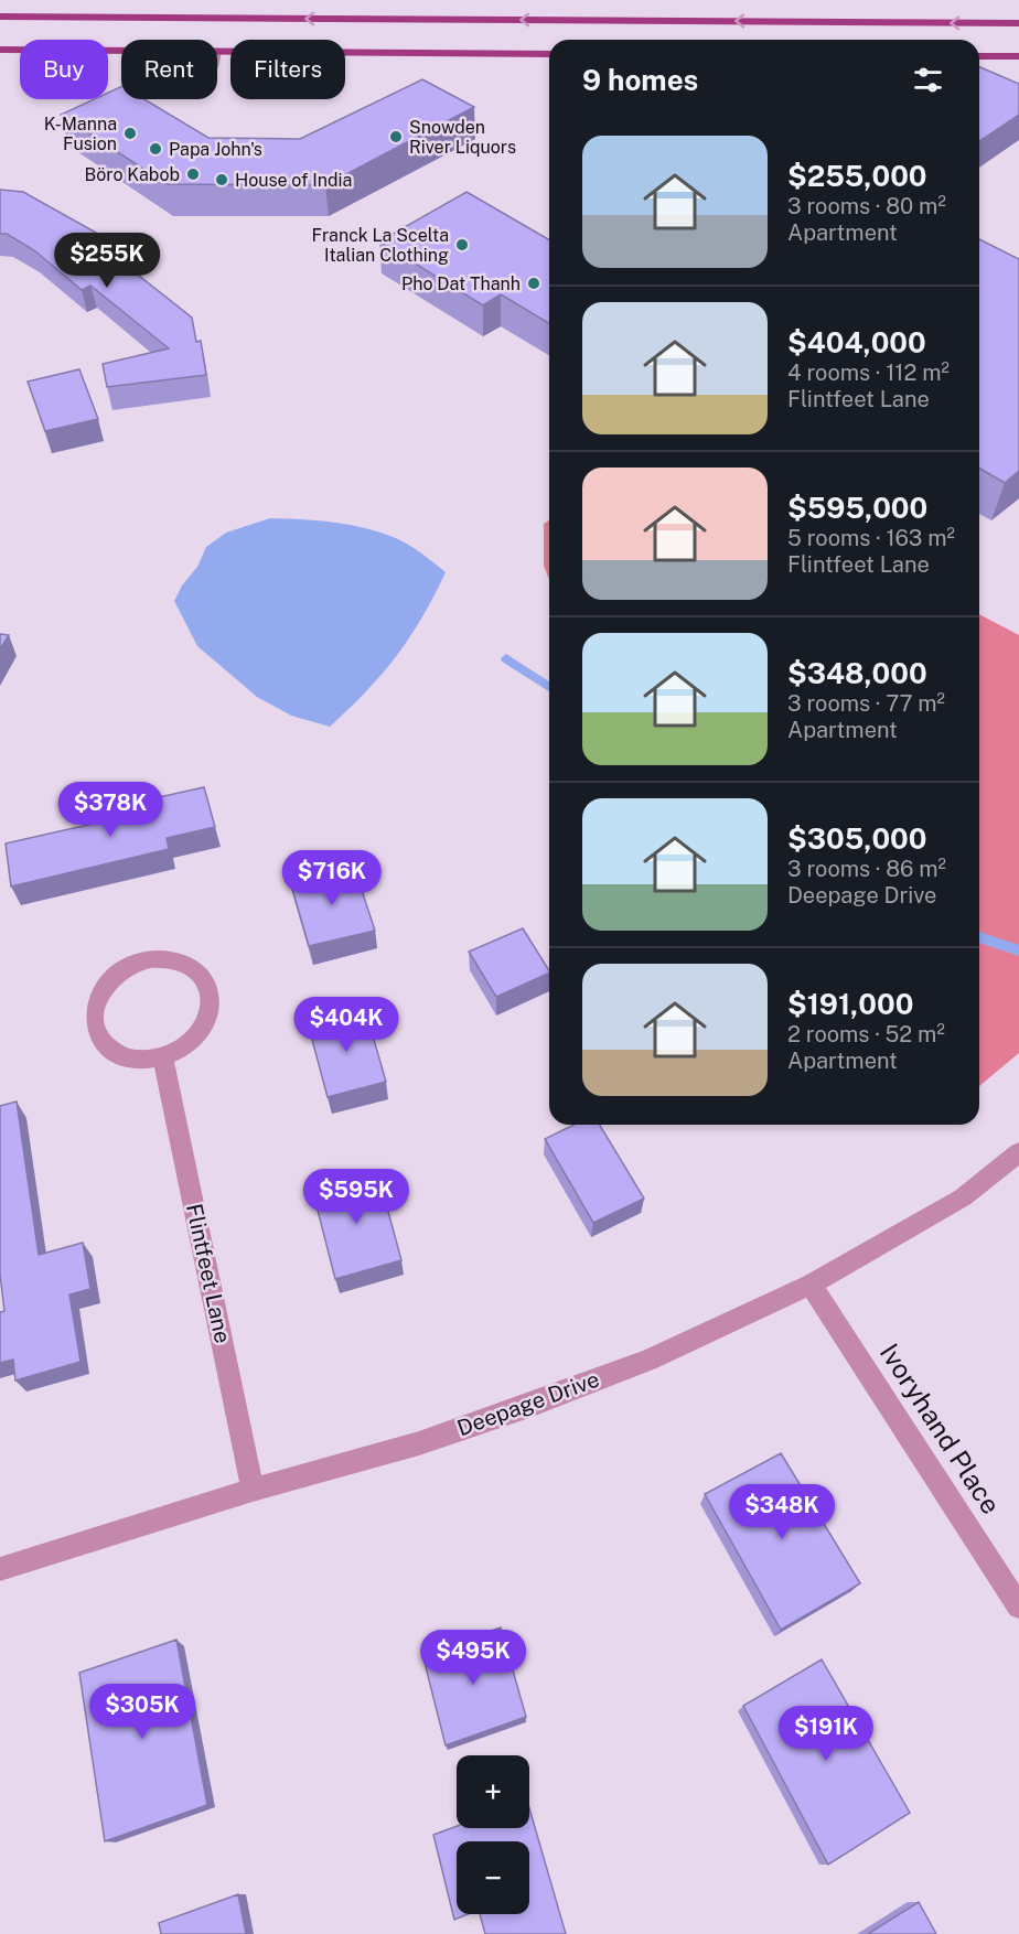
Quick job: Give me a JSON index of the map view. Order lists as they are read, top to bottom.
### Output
{
  "streets": {
    "street": ["Flintfeet Lane", "Deepage Drive", "Ivoryhand Place"]
  },
  "crossings": [
    ["Flintfeet Lane", "Deepage Drive"],
    ["Deepage Drive", "Ivoryhand Place"]
  ],
  "places": [
    "K-Manna Fusion",
    "Snowden River Liquors",
    "Papa John's",
    "Böro Kabob",
    "House of India",
    "Franck La Scelta Italian Clothing",
    "Pho Dat Thanh"
  ],
  "page": {
    "chip": ["Buy", "Rent", "Filters"],
    "heading": "9 homes",
    "list": [
      {
        "name": "$255,000",
        "note": "3 rooms · 80 m² · Apartment"
      },
      {
        "name": "$404,000",
        "note": "4 rooms · 112 m² · Flintfeet Lane"
      },
      {
        "name": "$595,000",
        "note": "5 rooms · 163 m² · Flintfeet Lane"
      },
      {
        "name": "$348,000",
        "note": "3 rooms · 77 m² · Apartment"
      },
      {
        "name": "$305,000",
        "note": "3 rooms · 86 m² · Deepage Drive"
      },
      {
        "name": "$191,000",
        "note": "2 rooms · 52 m² · Apartment"
      }
    ],
    "price": [
      "$255K",
      "$378K",
      "$716K",
      "$404K",
      "$595K",
      "$348K",
      "$495K",
      "$305K",
      "$191K"
    ],
    "map_buttons": ["+", "−"]
  }
}
